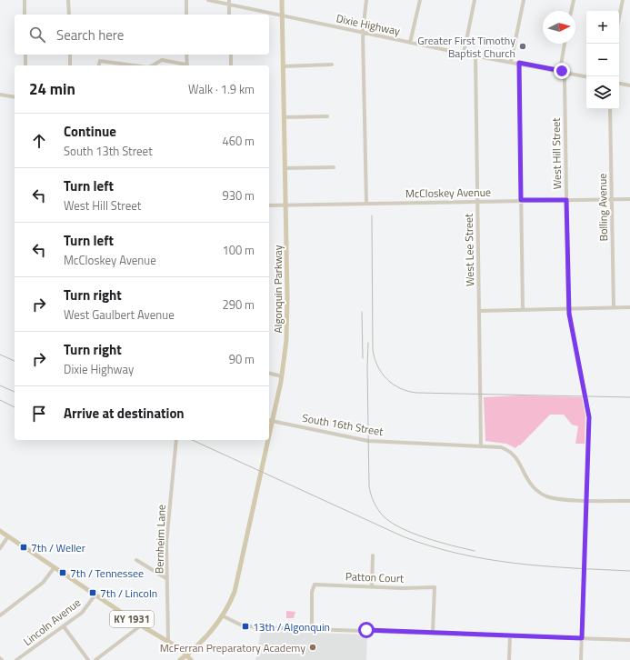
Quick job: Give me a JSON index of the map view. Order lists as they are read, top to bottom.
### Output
{
  "streets": {
    "main road": ["Algonquin Parkway", "KY 1931"],
    "street": [
      "Dixie Highway",
      "West Hill Street",
      "McCloskey Avenue",
      "Bolling Avenue",
      "West Lee Street",
      "South 16th Street",
      "Bernheim Lane",
      "Patton Court",
      "Lincoln Avenue"
    ]
  },
  "crossings": [
    ["Dixie Highway", "West Hill Street"],
    ["Dixie Highway", "West Lee Street"],
    ["Dixie Highway", "Algonquin Parkway"],
    ["West Hill Street", "McCloskey Avenue"],
    ["West Hill Street", "South 16th Street"],
    ["McCloskey Avenue", "Bolling Avenue"],
    ["McCloskey Avenue", "West Lee Street"],
    ["McCloskey Avenue", "Algonquin Parkway"],
    ["West Lee Street", "South 16th Street"],
    ["Algonquin Parkway", "South 16th Street"],
    ["Algonquin Parkway", "KY 1931"],
    ["Bernheim Lane", "KY 1931"],
    ["KY 1931", "Lincoln Avenue"]
  ],
  "places": {
    "other": ["Greater First Timothy Baptist Church", "McFerran Preparatory Academy"],
    "transit": [
      "7th / Weller",
      "7th / Tennessee",
      "7th / Lincoln",
      "13th / Algonquin"
    ]
  },
  "north": "right",
  "page": {
    "map_buttons": ["+", "−"],
    "search": "Search here",
    "heading": ["24 min", "Walk · 1.9 km"],
    "list": [
      ["Continue", "South 13th Street", "460 m"],
      ["Turn left", "West Hill Street", "930 m"],
      ["Turn left", "McCloskey Avenue", "100 m"],
      ["Turn right", "West Gaulbert Avenue", "290 m"],
      ["Turn right", "Dixie Highway", "90 m"],
      "Arrive at destination"
    ]
  }
}
